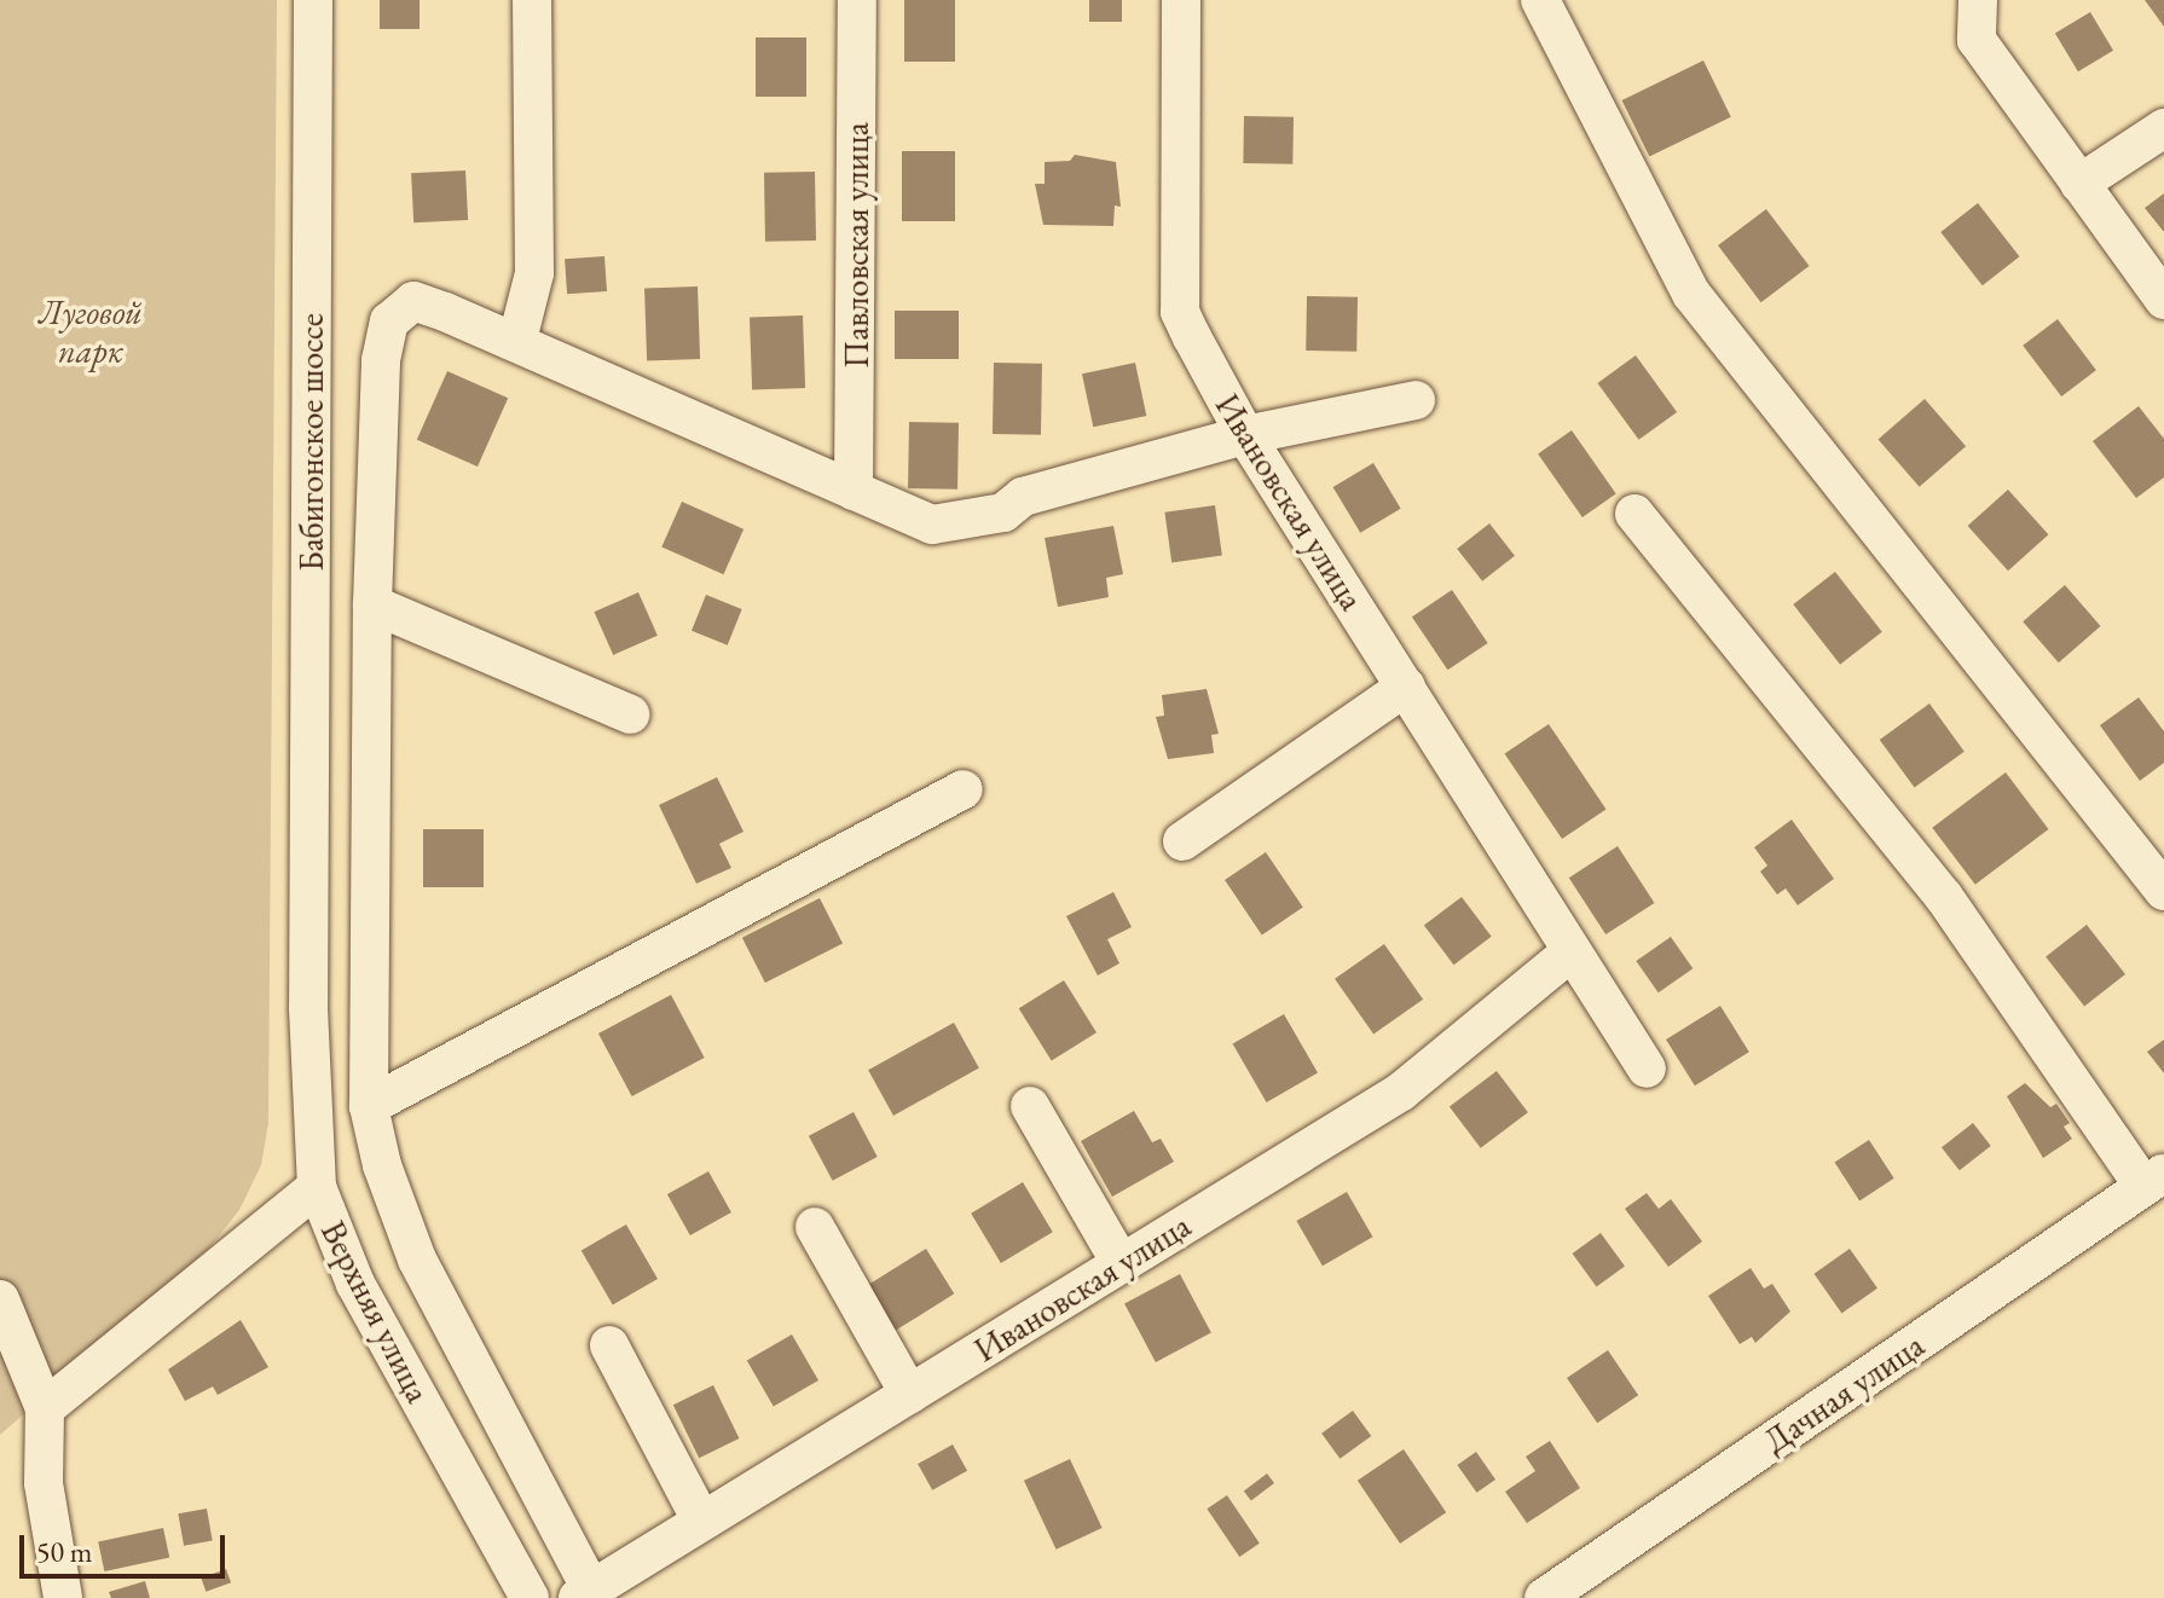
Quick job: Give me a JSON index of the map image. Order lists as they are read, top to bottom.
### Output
{
  "streets": {
    "street": [
      "Павловская улица",
      "Бабигонское шоссе",
      "Ивановская улица",
      "Верхняя улица",
      "Дачная улица"
    ]
  },
  "crossings": [
    ["Бабигонское шоссе", "Верхняя улица"]
  ],
  "parks": ["Луговой парк"],
  "scale_bar": "50 m"
}
